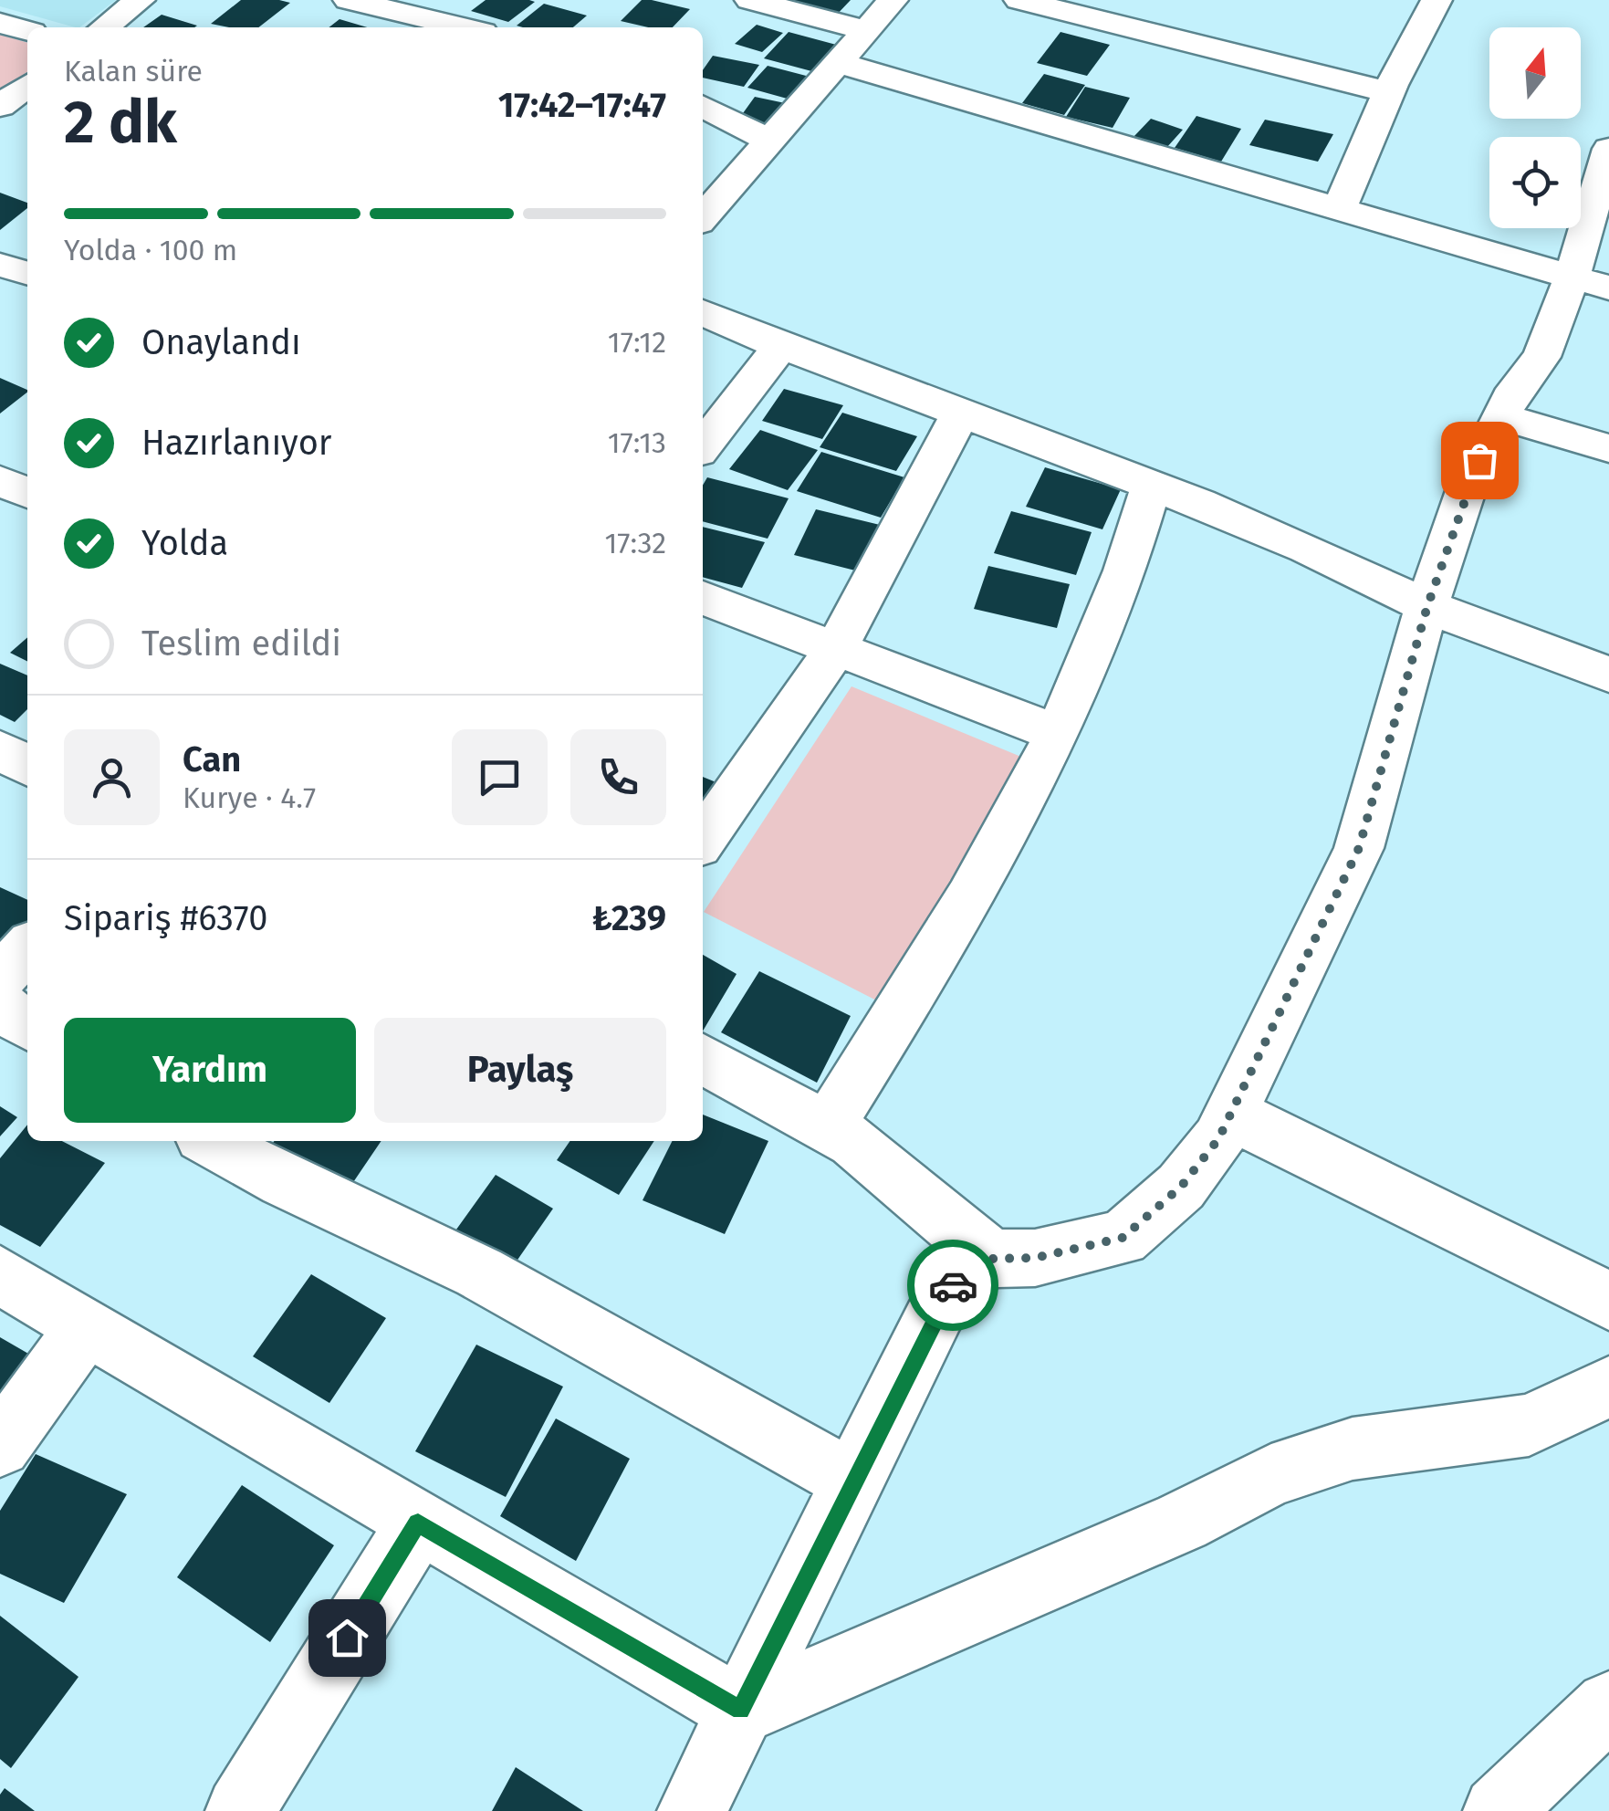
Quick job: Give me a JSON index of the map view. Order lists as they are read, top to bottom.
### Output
{
  "north": "top",
  "page": {
    "heading": ["2 dk", "Kalan süre", "17:42–17:47"],
    "panel": [
      "Can",
      "Kurye · 4.7",
      "Sipariş #6370",
      "₺239"
    ],
    "bar": "Yolda · 100 m",
    "list": [
      ["Onaylandı", "17:12"],
      ["Hazırlanıyor", "17:13"],
      ["Yolda", "17:32"],
      "Teslim edildi"
    ],
    "buttons": ["Yardım", "Paylaş"]
  }
}
